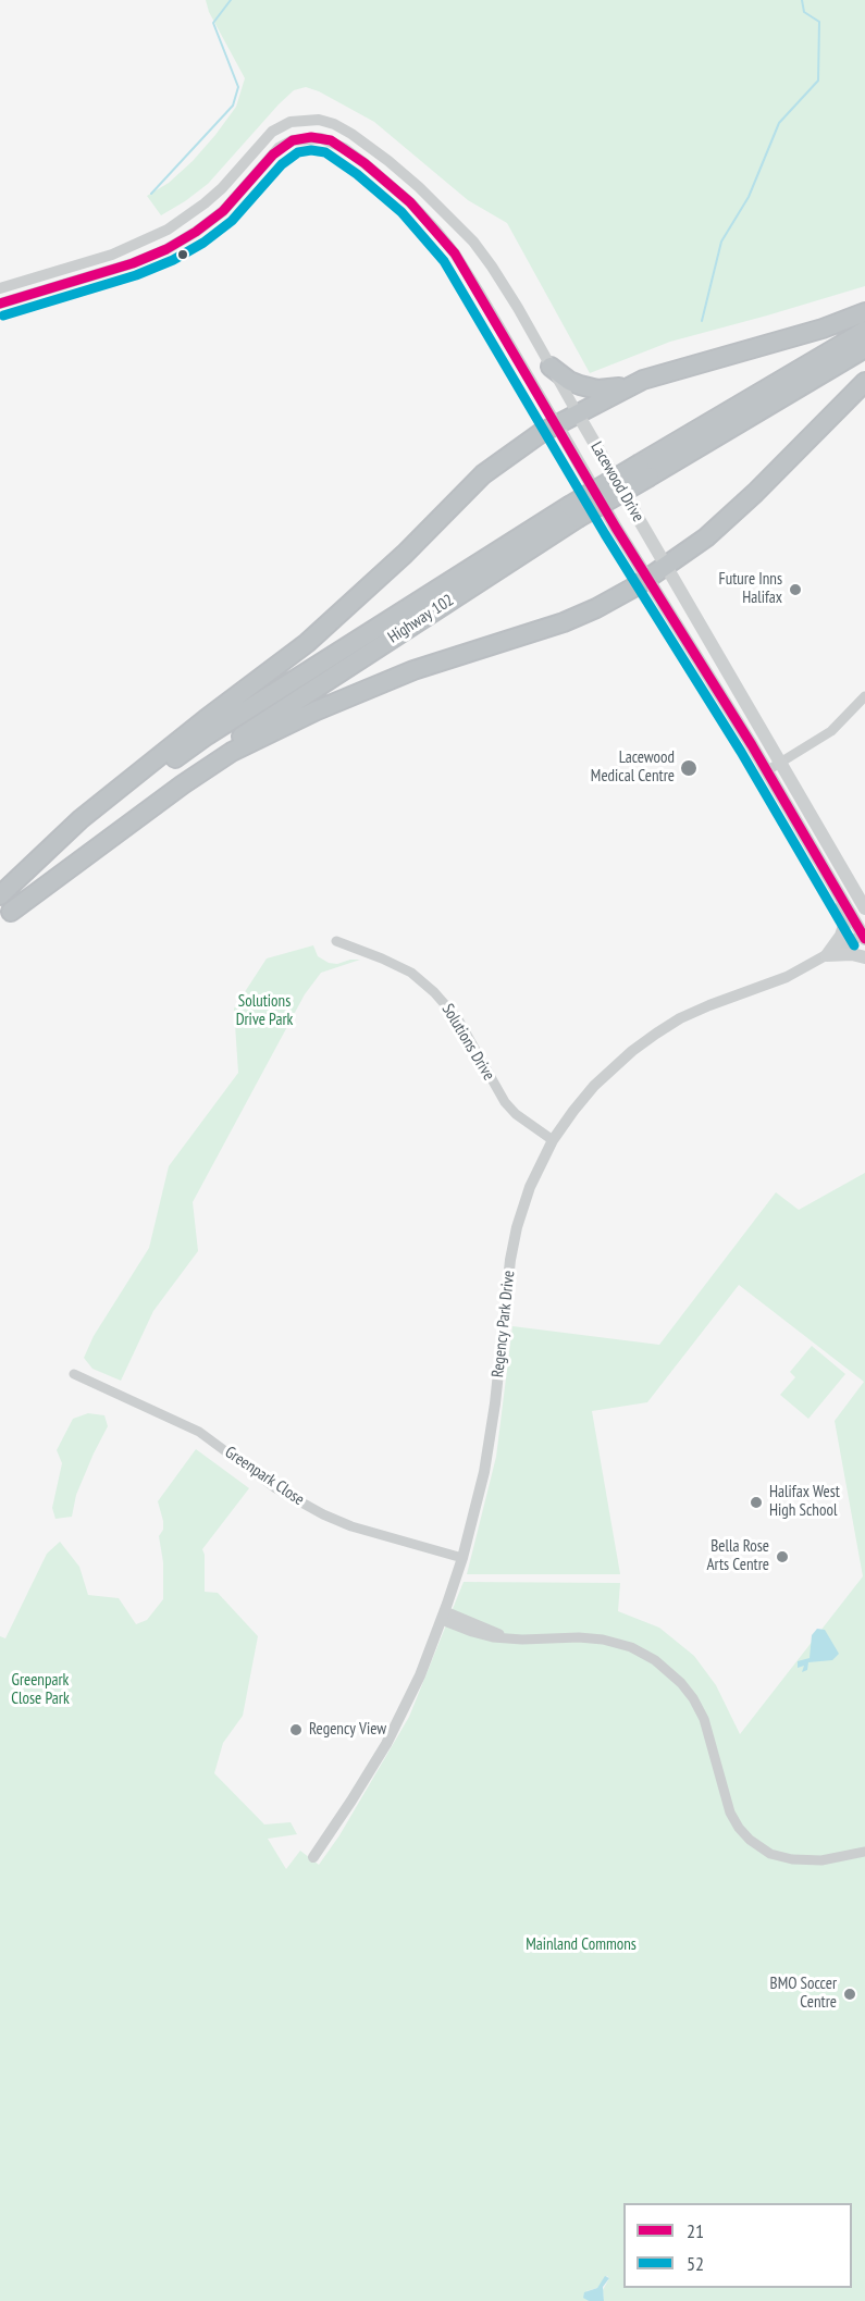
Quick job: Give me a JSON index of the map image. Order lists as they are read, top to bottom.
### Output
{
  "streets": {
    "highway": ["Highway 102"],
    "main road": ["Lacewood Drive"],
    "street": ["Solutions Drive", "Regency Park Drive", "Greenpark Close"]
  },
  "crossings": [
    ["Lacewood Drive", "Regency Park Drive"],
    ["Solutions Drive", "Regency Park Drive"],
    ["Regency Park Drive", "Greenpark Close"]
  ],
  "parks": ["Solutions Drive Park", "Greenpark Close Park", "Mainland Commons"],
  "places": [
    "Future Inns Halifax",
    "Lacewood Medical Centre",
    "Halifax West High School",
    "Bella Rose Arts Centre",
    "Regency View",
    "BMO Soccer Centre"
  ],
  "lines": ["transit line 21", "transit line 52"],
  "legend": ["21", "52"]
}
